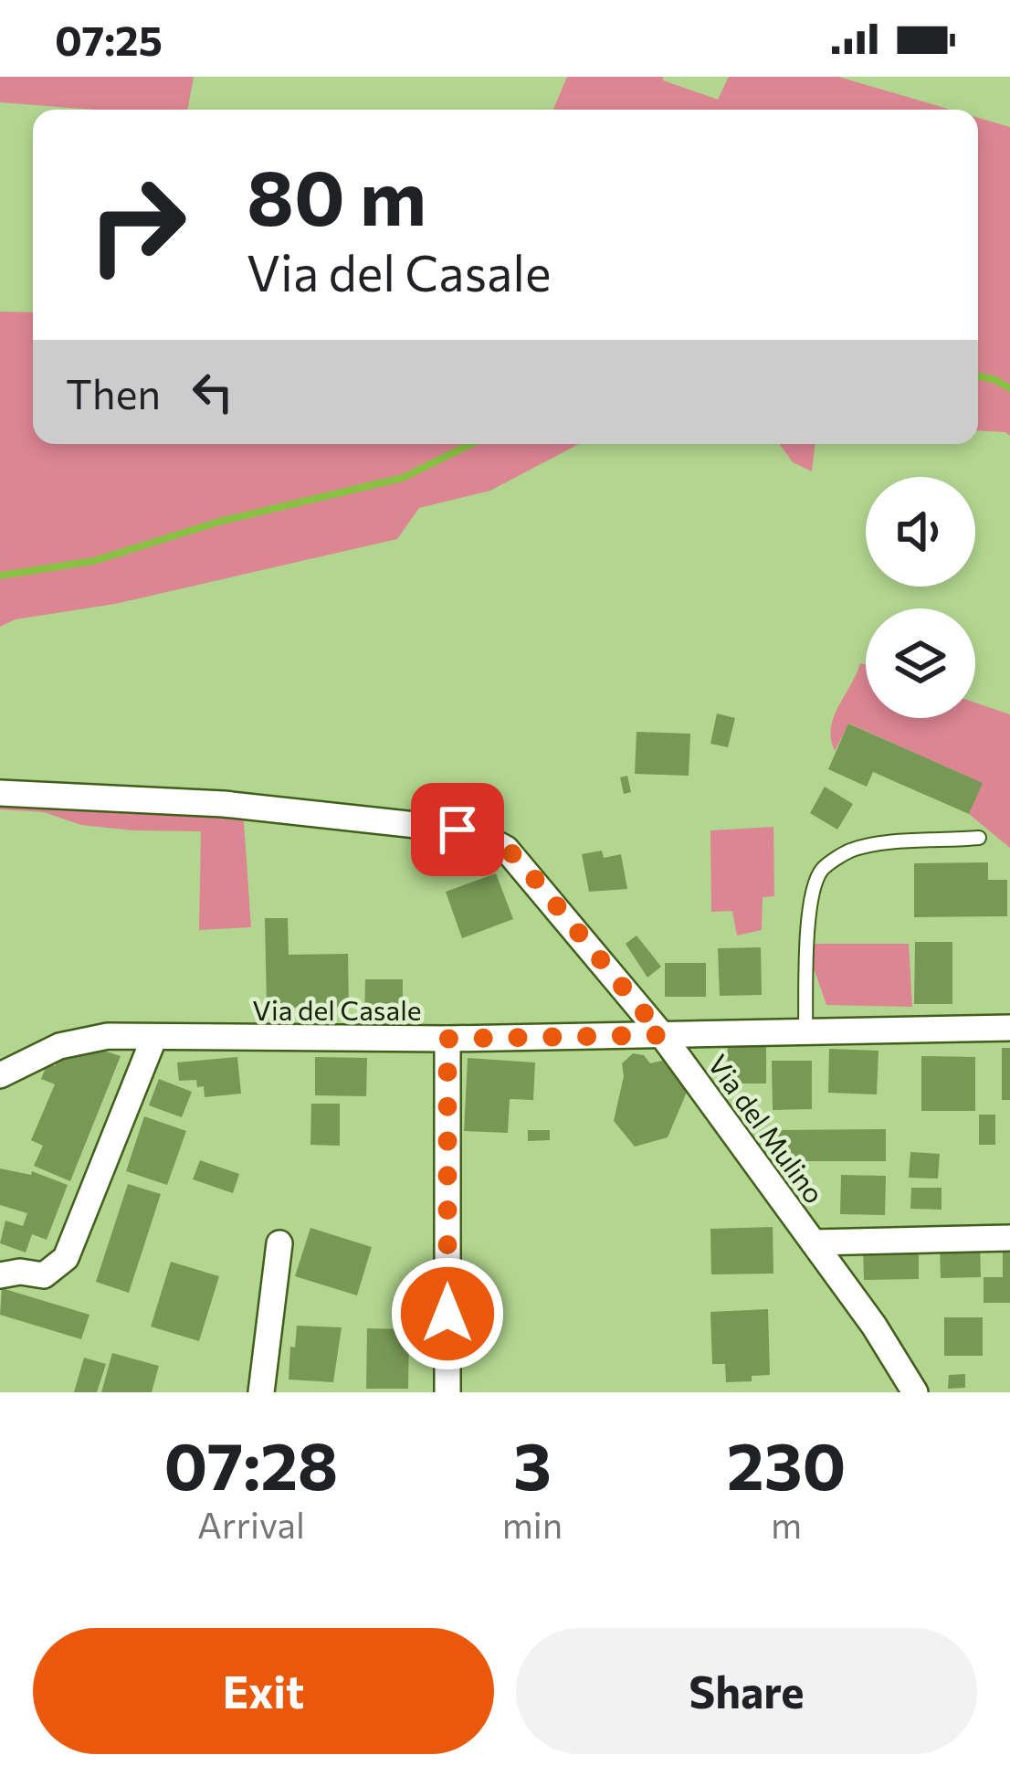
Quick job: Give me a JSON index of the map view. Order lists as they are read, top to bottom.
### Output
{
  "streets": {
    "street": ["Via del Casale", "Via del Mulino"]
  },
  "crossings": [
    ["Via del Casale", "Via del Mulino"]
  ],
  "page": {
    "status": "07:25",
    "turn": ["80 m", "Via del Casale"],
    "then": "Then",
    "eta": [
      "07:28",
      "Arrival",
      "3",
      "min",
      "230",
      "m"
    ],
    "buttons": ["Exit", "Share"]
  }
}
